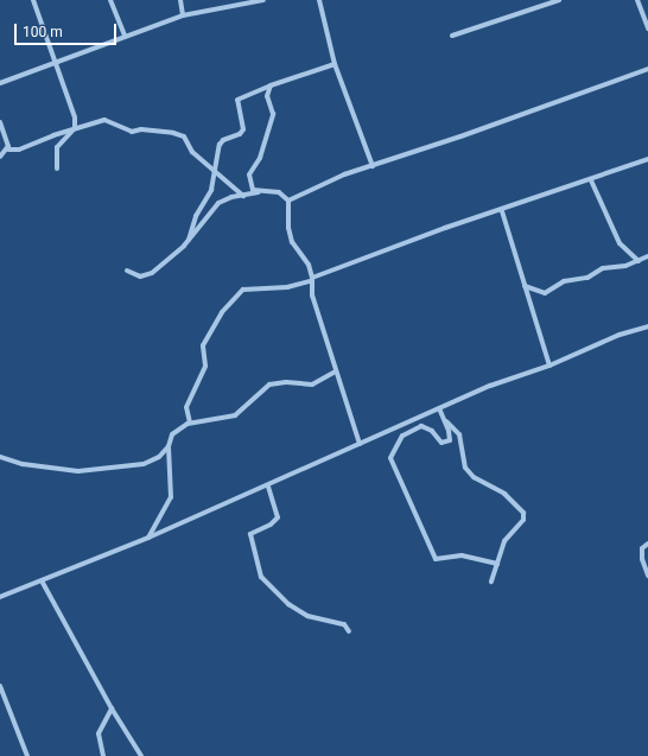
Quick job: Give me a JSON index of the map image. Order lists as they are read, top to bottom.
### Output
{
  "scale_bar": "100 m"
}
